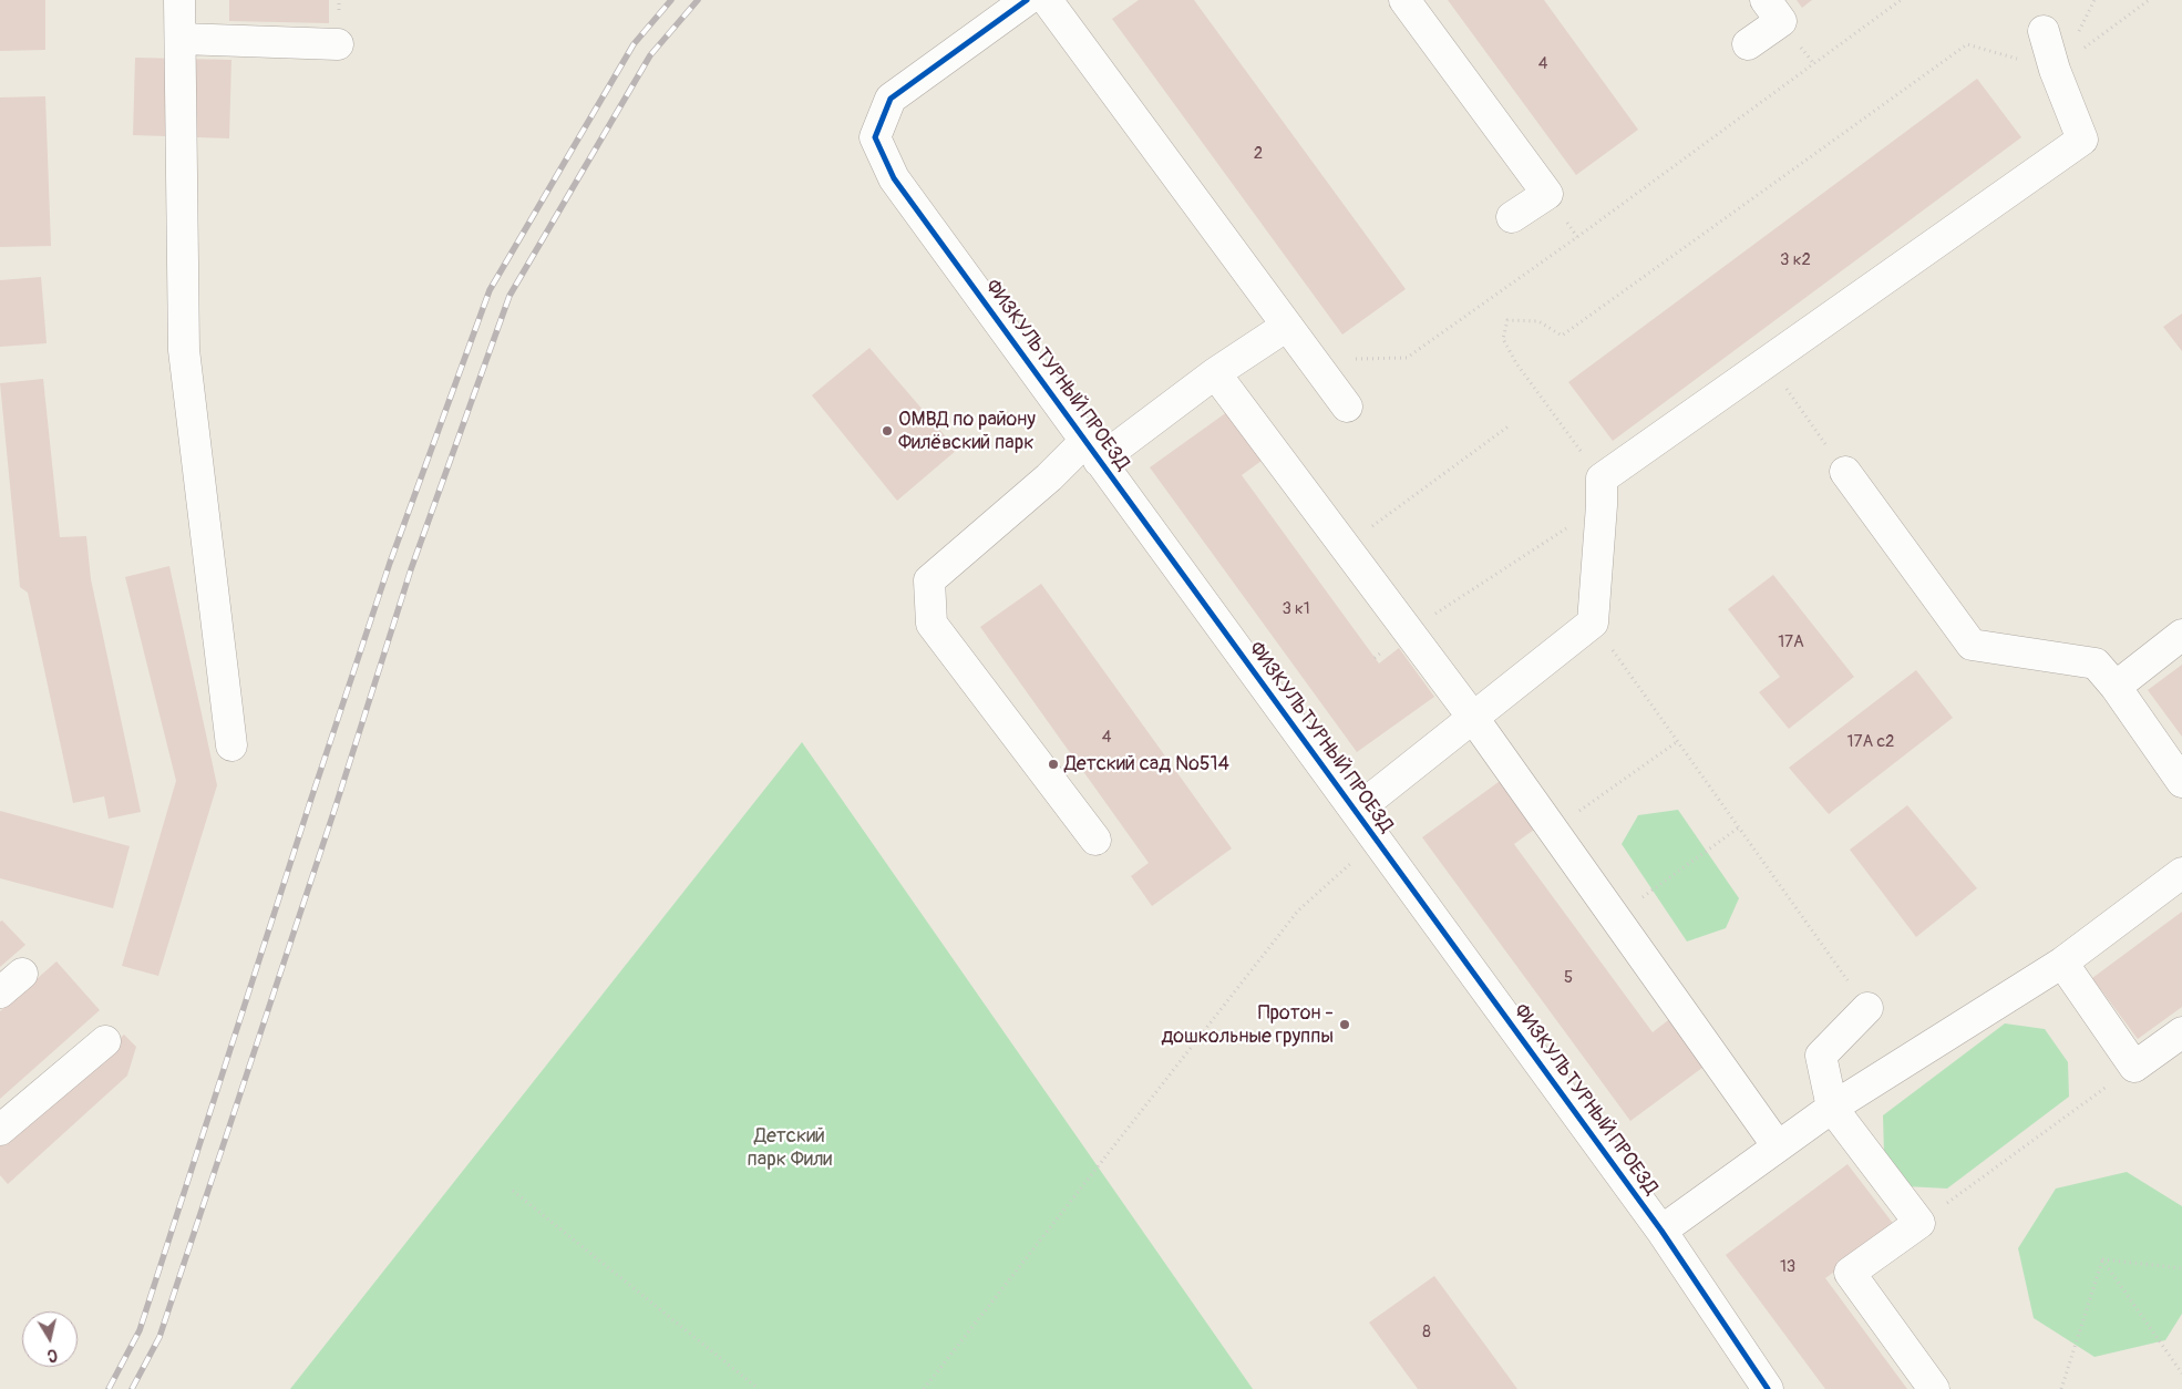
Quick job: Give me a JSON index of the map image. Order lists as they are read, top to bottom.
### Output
{
  "streets": {
    "street": ["ФИЗКУЛЬТУРНЫЙ ПРОЕЗД"]
  },
  "parks": ["Детский парк Фили"],
  "places": ["ОМВД по району Филёвский парк", "Детский сад №514", "Протон - дошкольные группы"],
  "house_numbers": [
    "4",
    "2",
    "3 к2",
    "3 к1",
    "17А",
    "4",
    "17А с2",
    "5",
    "13",
    "8"
  ],
  "north": "bottom"
}
